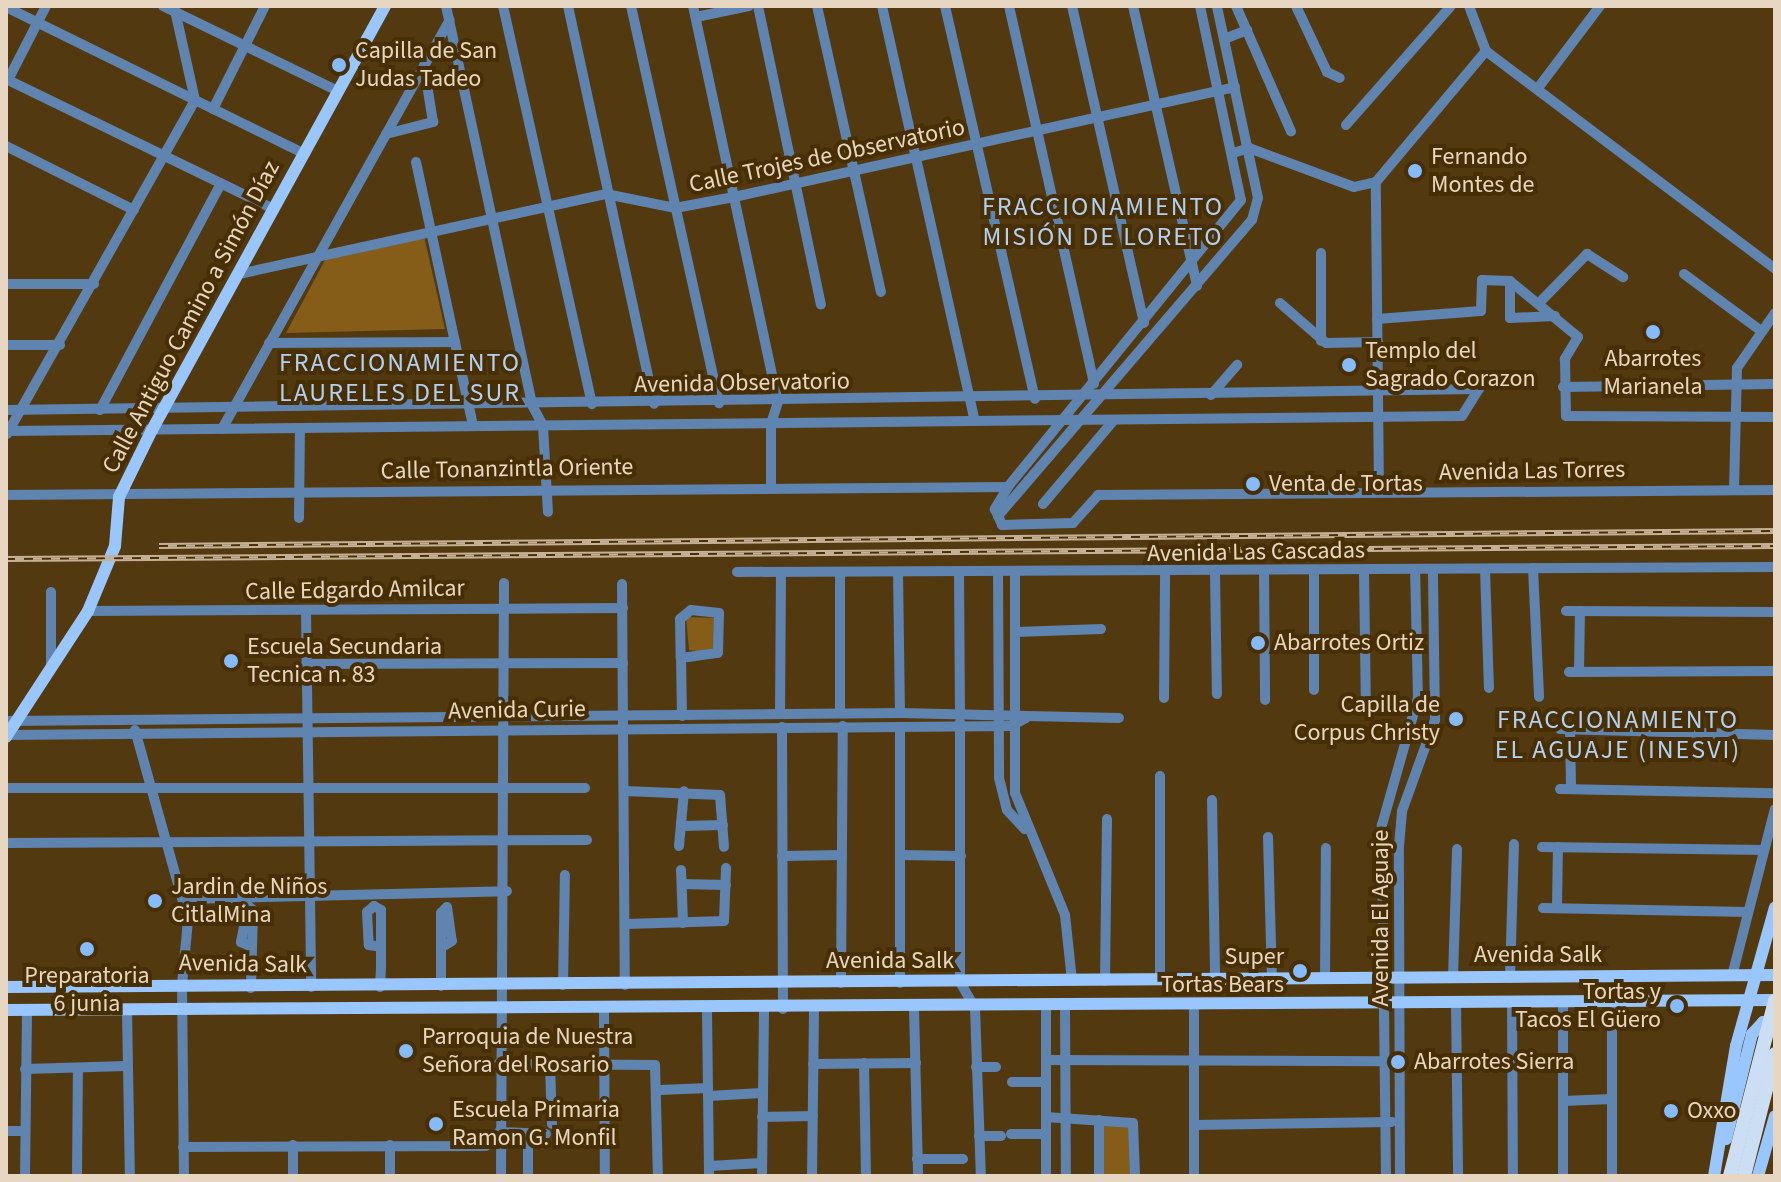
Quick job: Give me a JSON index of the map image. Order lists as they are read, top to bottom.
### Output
{
  "streets": {
    "main road": ["Calle Antiguo Camino a Simón Díaz", "Avenida Salk"],
    "street": [
      "Calle Trojes de Observatorio",
      "Avenida Observatorio",
      "Calle Tonanzintla Oriente",
      "Avenida Las Torres",
      "Avenida Las Cascadas",
      "Calle Edgardo Amilcar",
      "Avenida Curie",
      "Avenida El Aguaje"
    ]
  },
  "crossings": [
    ["Calle Trojes de Observatorio", "Calle Antiguo Camino a Simón Díaz"],
    ["Calle Antiguo Camino a Simón Díaz", "Avenida Observatorio"],
    ["Calle Antiguo Camino a Simón Díaz", "Calle Tonanzintla Oriente"],
    ["Calle Antiguo Camino a Simón Díaz", "Calle Edgardo Amilcar"],
    ["Calle Antiguo Camino a Simón Díaz", "Avenida Curie"],
    ["Avenida Las Cascadas", "Avenida El Aguaje"],
    ["Avenida El Aguaje", "Avenida Salk"]
  ],
  "districts": ["FRACCIONAMIENTO MISIÓN DE LORETO", "FRACCIONAMIENTO LAURELES DEL SUR", "FRACCIONAMIENTO EL AGUAJE (INESVI)"],
  "places": [
    "Capilla de San Judas Tadeo",
    "Fernando Montes de",
    "Abarrotes Marianela",
    "Templo del Sagrado Corazon",
    "Venta de Tortas",
    "Abarrotes Ortiz",
    "Escuela Secundaria Tecnica n. 83",
    "Capilla de Corpus Christy",
    "Jardin de Niños CitlalMina",
    "Preparatoria 6 junia",
    "Super Tortas Bears",
    "Tortas y Tacos El Güero",
    "Parroquia de Nuestra Señora del Rosario",
    "Abarrotes Sierra",
    "Oxxo",
    "Escuela Primaria Ramon G. Monfil"
  ]
}
